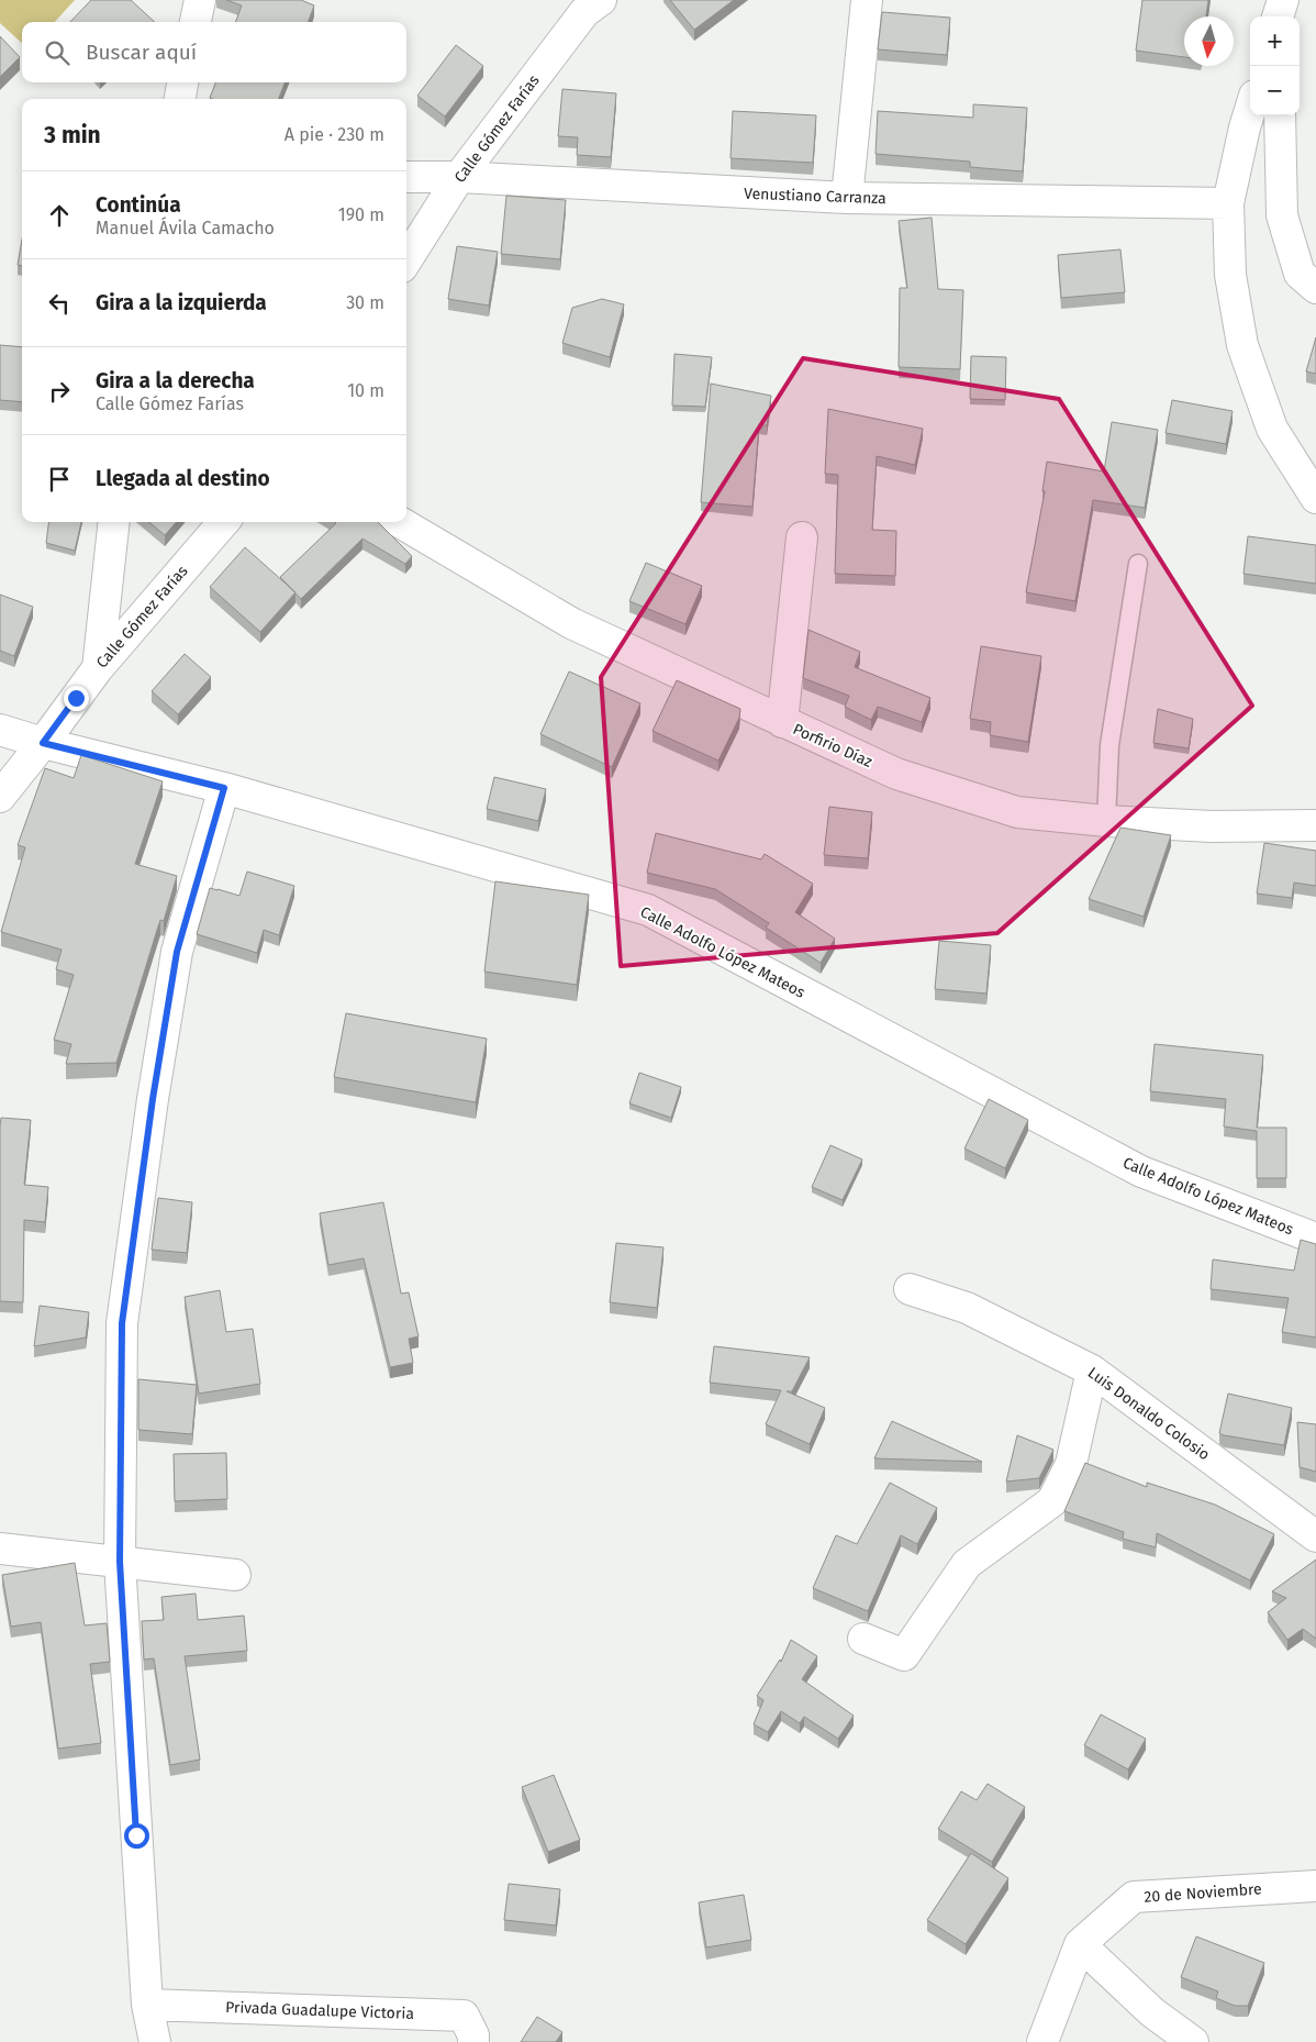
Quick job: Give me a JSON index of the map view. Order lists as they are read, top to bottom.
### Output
{
  "streets": {
    "street": [
      "Calle Gómez Farías",
      "Venustiano Carranza",
      "Porfirio Díaz",
      "Calle Adolfo López Mateos",
      "Luis Donaldo Colosio",
      "20 de Noviembre",
      "Privada Guadalupe Victoria"
    ]
  },
  "crossings": [
    ["Calle Gómez Farías", "Venustiano Carranza"],
    ["Calle Gómez Farías", "Calle Adolfo López Mateos"]
  ],
  "north": "bottom",
  "page": {
    "map_buttons": ["+", "−"],
    "search": "Buscar aquí",
    "heading": ["3 min", "A pie · 230 m"],
    "list": [
      ["Continúa", "Manuel Ávila Camacho", "190 m"],
      ["Gira a la izquierda", "30 m"],
      ["Gira a la derecha", "Calle Gómez Farías", "10 m"],
      "Llegada al destino"
    ]
  }
}
